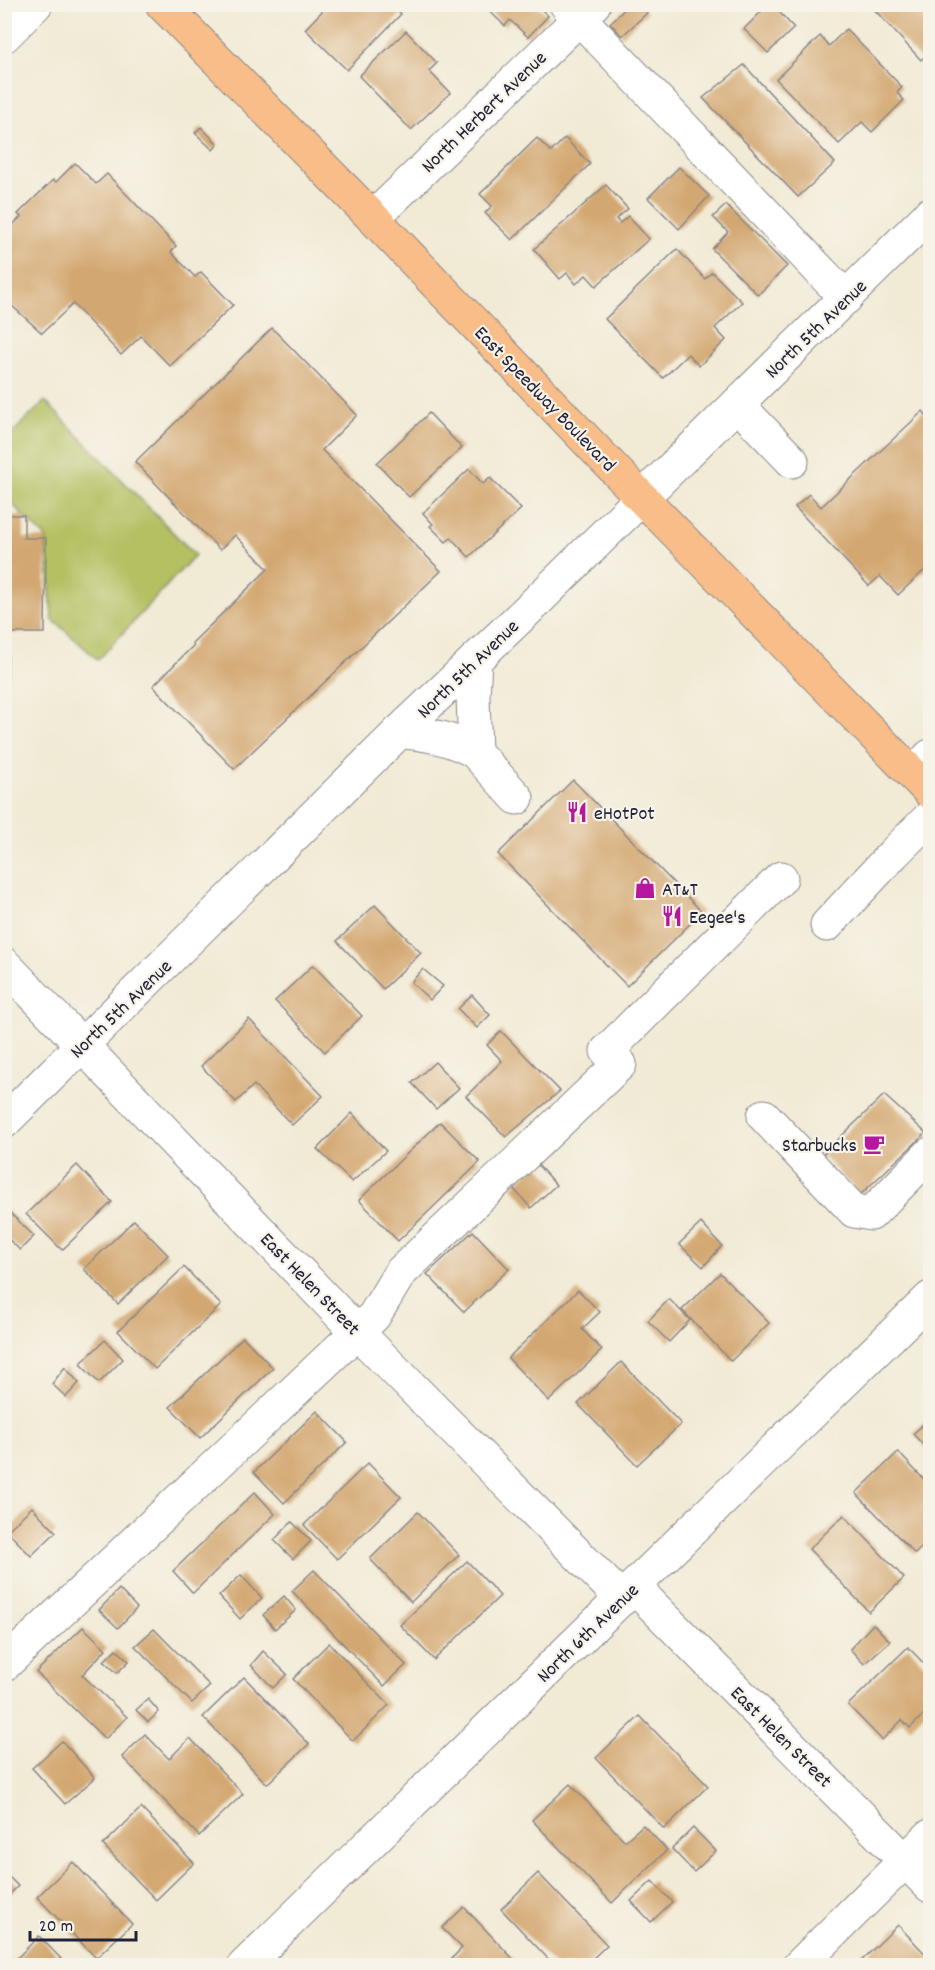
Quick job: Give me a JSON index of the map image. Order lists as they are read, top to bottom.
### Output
{
  "streets": {
    "main road": ["East Speedway Boulevard"],
    "street": [
      "North Herbert Avenue",
      "North 5th Avenue",
      "East Helen Street",
      "North 6th Avenue"
    ]
  },
  "crossings": [
    ["North Herbert Avenue", "East Speedway Boulevard"],
    ["North 5th Avenue", "East Speedway Boulevard"],
    ["North 5th Avenue", "East Helen Street"],
    ["East Helen Street", "North 6th Avenue"]
  ],
  "places": {
    "restaurant": ["eHotPot", "Eegee's"],
    "shop": ["AT&T"],
    "cafe": ["Starbucks"]
  },
  "scale_bar": "20 m"
}
